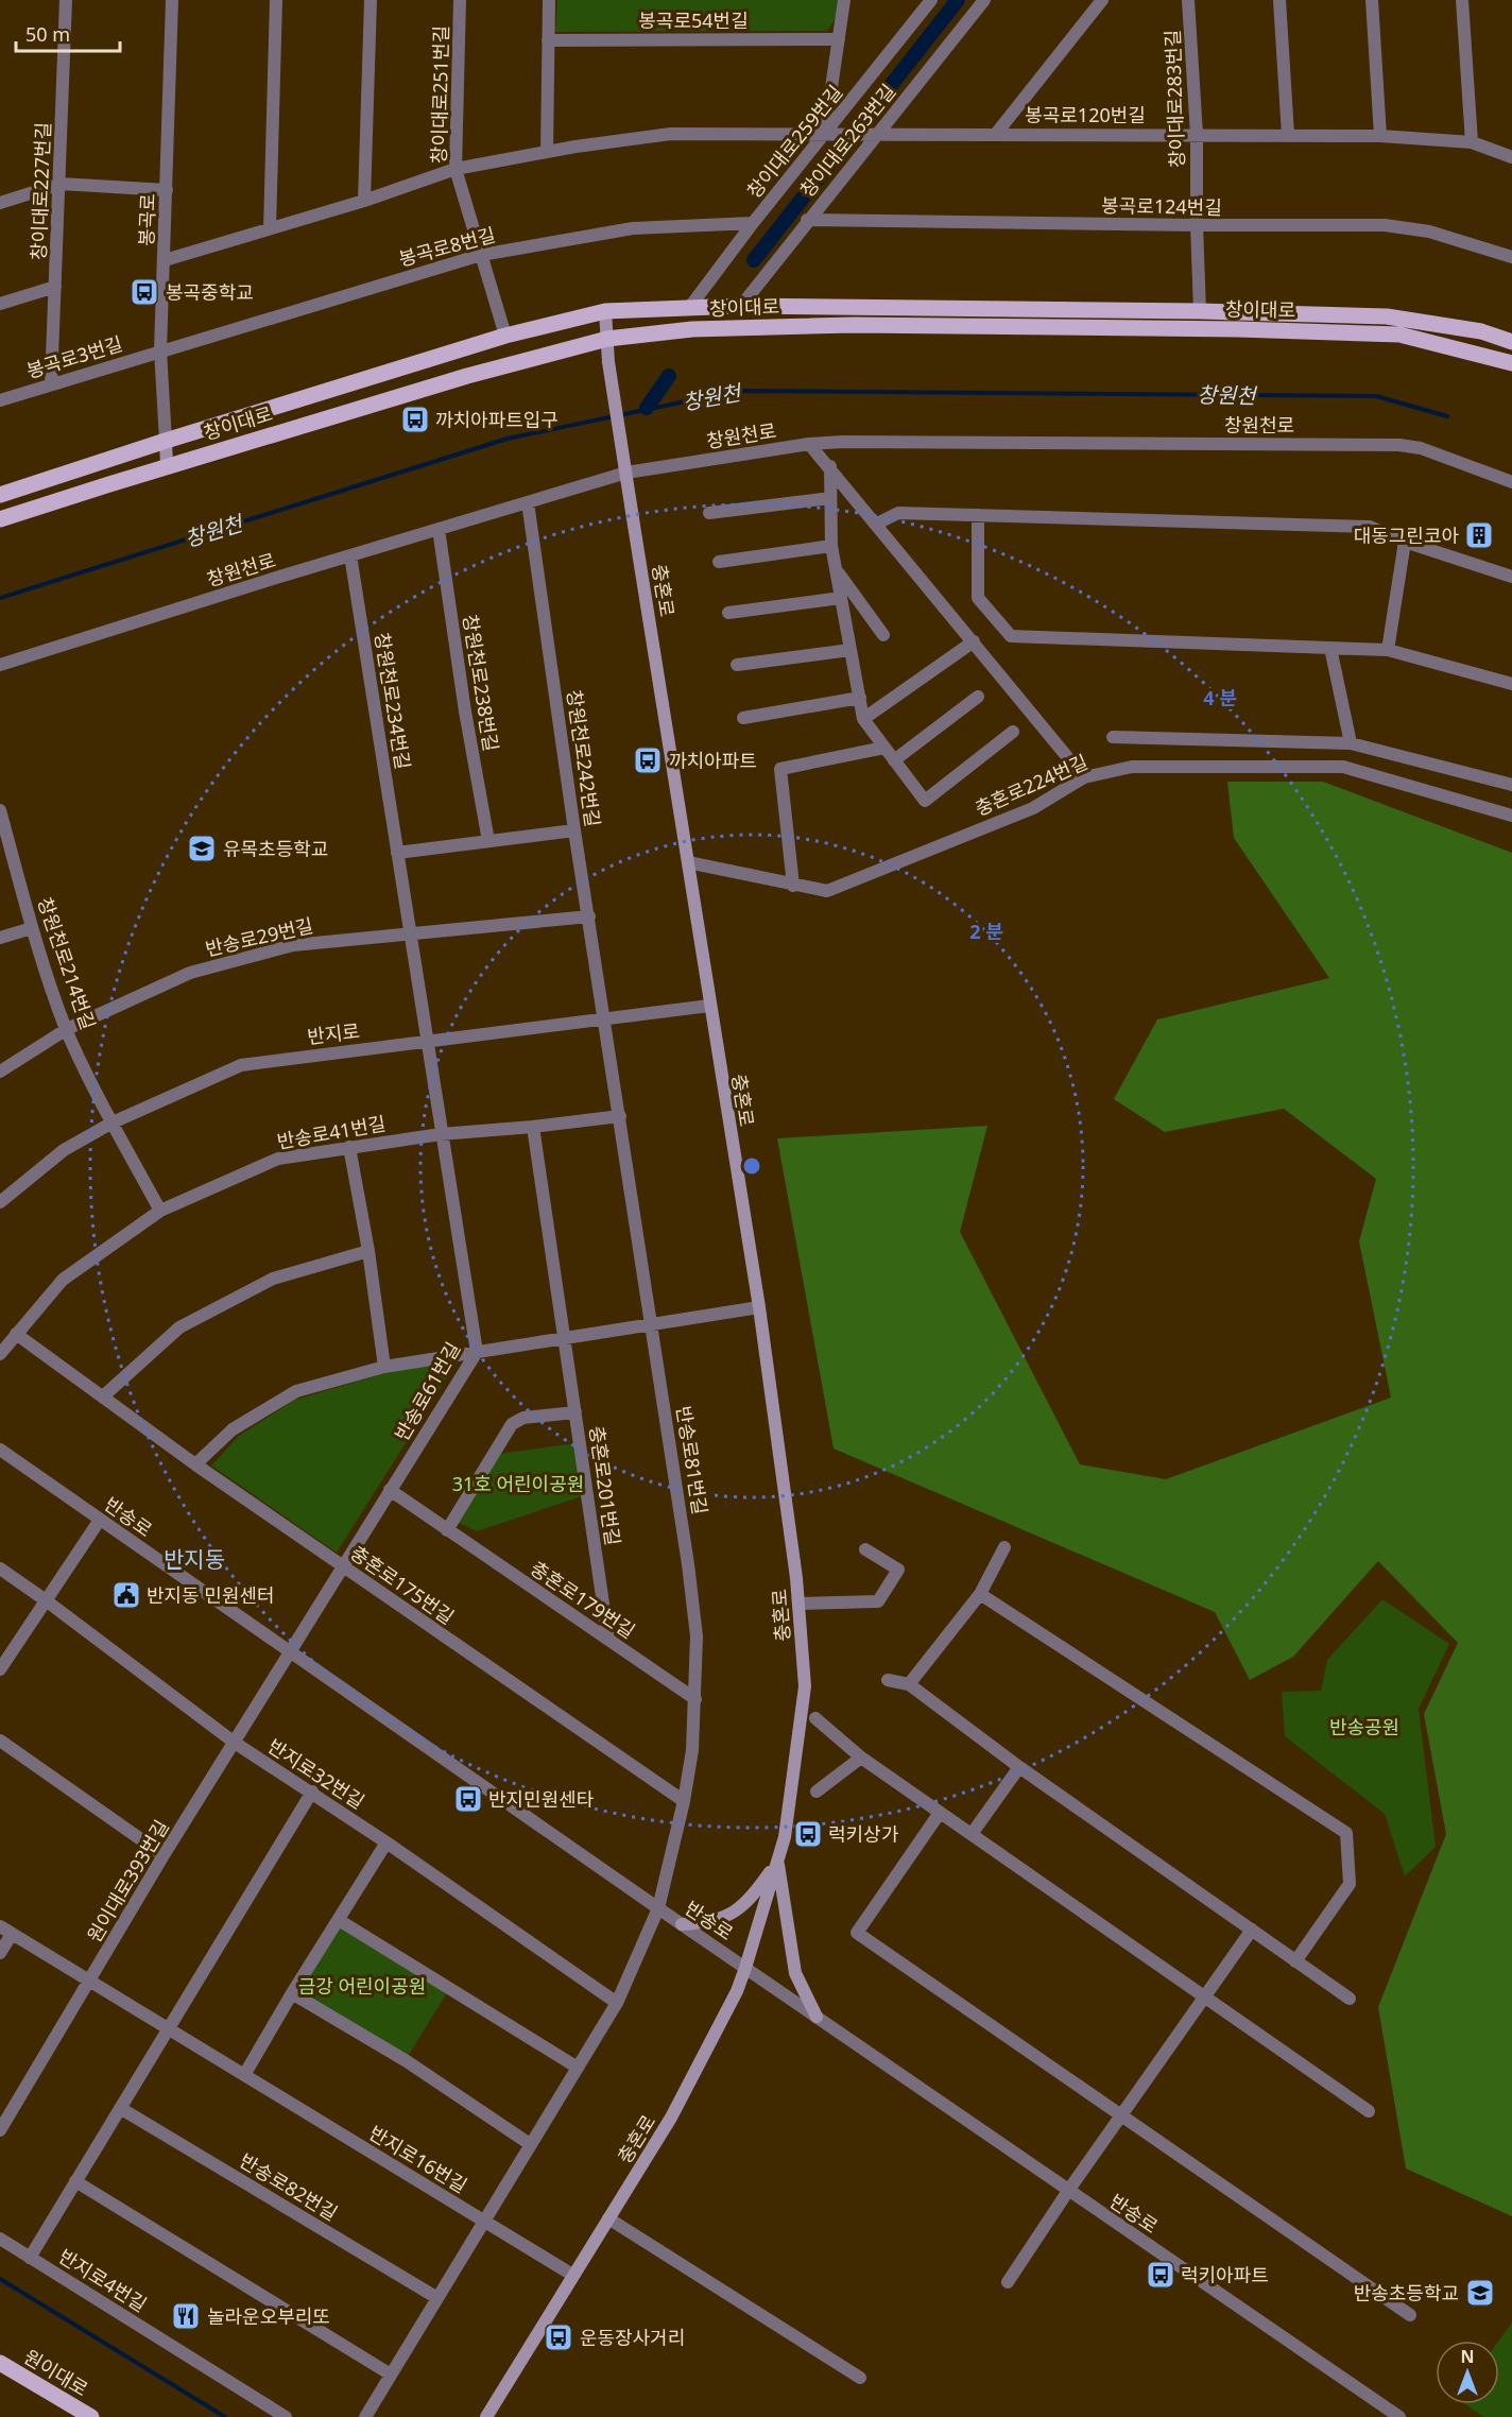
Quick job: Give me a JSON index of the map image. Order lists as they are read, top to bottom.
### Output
{
  "streets": {
    "main road": ["창이대로", "충혼로", "원이대로"],
    "street": [
      "봉곡로54번길",
      "창이대로251번길",
      "창이대로283번길",
      "봉곡로120번길",
      "창이대로263번길",
      "창이대로259번길",
      "창이대로227번길",
      "봉곡로124번길",
      "봉곡로",
      "봉곡로8번길",
      "봉곡로3번길",
      "창원천로",
      "창원천로238번길",
      "창원천로234번길",
      "창원천로242번길",
      "충혼로224번길",
      "반송로29번길",
      "창원천로214번길",
      "반지로",
      "반송로41번길",
      "반송로61번길",
      "반송로81번길",
      "충혼로201번길",
      "반송로",
      "충혼로175번길",
      "충혼로179번길",
      "반지로32번길",
      "원이대로393번길",
      "반지로16번길",
      "반송로82번길",
      "반지로4번길"
    ]
  },
  "crossings": [
    ["창이대로251번길", "봉곡로8번길"],
    ["창이대로251번길", "창이대로"],
    ["창이대로283번길", "봉곡로120번길"],
    ["창이대로283번길", "봉곡로124번길"],
    ["창이대로283번길", "창이대로"],
    ["봉곡로120번길", "창이대로263번길"],
    ["봉곡로120번길", "창이대로259번길"],
    ["창이대로263번길", "봉곡로124번길"],
    ["창이대로263번길", "창이대로"],
    ["창이대로259번길", "봉곡로8번길"],
    ["창이대로259번길", "창이대로"],
    ["창이대로227번길", "봉곡로3번길"],
    ["봉곡로", "봉곡로8번길"],
    ["봉곡로", "창이대로"],
    ["봉곡로", "봉곡로3번길"],
    ["봉곡로8번길", "봉곡로3번길"],
    ["창이대로", "충혼로"],
    ["창원천로", "충혼로"],
    ["창원천로", "창원천로238번길"],
    ["창원천로", "창원천로234번길"],
    ["창원천로", "창원천로242번길"],
    ["충혼로", "충혼로224번길"],
    ["충혼로", "반지로"],
    ["충혼로", "반송로"],
    ["충혼로", "반지로16번길"],
    ["창원천로234번길", "반송로29번길"],
    ["창원천로234번길", "반지로"],
    ["창원천로234번길", "반송로61번길"],
    ["창원천로242번길", "반송로29번길"],
    ["창원천로242번길", "반지로"],
    ["창원천로242번길", "반송로81번길"],
    ["반송로29번길", "창원천로214번길"],
    ["창원천로214번길", "반지로"],
    ["창원천로214번길", "반송로41번길"],
    ["반지로", "반송로61번길"],
    ["반지로", "반송로81번길"],
    ["반송로41번길", "반송로61번길"],
    ["반송로41번길", "반송로81번길"],
    ["반송로41번길", "충혼로201번길"],
    ["반송로41번길", "충혼로175번길"],
    ["반송로61번길", "반송로"],
    ["반송로61번길", "충혼로175번길"],
    ["반송로61번길", "충혼로179번길"],
    ["반송로61번길", "원이대로393번길"],
    ["반송로81번길", "반송로"],
    ["반송로81번길", "충혼로175번길"],
    ["반송로81번길", "충혼로179번길"],
    ["충혼로201번길", "충혼로179번길"],
    ["반송로", "원이대로393번길"],
    ["반지로32번길", "원이대로393번길"],
    ["원이대로393번길", "반지로16번길"],
    ["반지로16번길", "반지로4번길"],
    ["반송로82번길", "반지로4번길"]
  ],
  "districts": ["반지동"],
  "water": ["창원천"],
  "parks": ["31호 어린이공원", "반송공원", "금강 어린이공원"],
  "places": {
    "bus stop": [
      "봉곡중학교",
      "까치아파트입구",
      "까치아파트",
      "반지민원센타",
      "럭키상가",
      "럭키아파트",
      "운동장사거리"
    ],
    "building": ["대동그린코아"],
    "school or university": ["유목초등학교", "반송초등학교"],
    "public building": ["반지동 민원센터"],
    "restaurant": ["놀라운오부리또"]
  },
  "scale_bar": "50 m",
  "north": "top",
  "rings": ["4 분", "2 분"]
}
